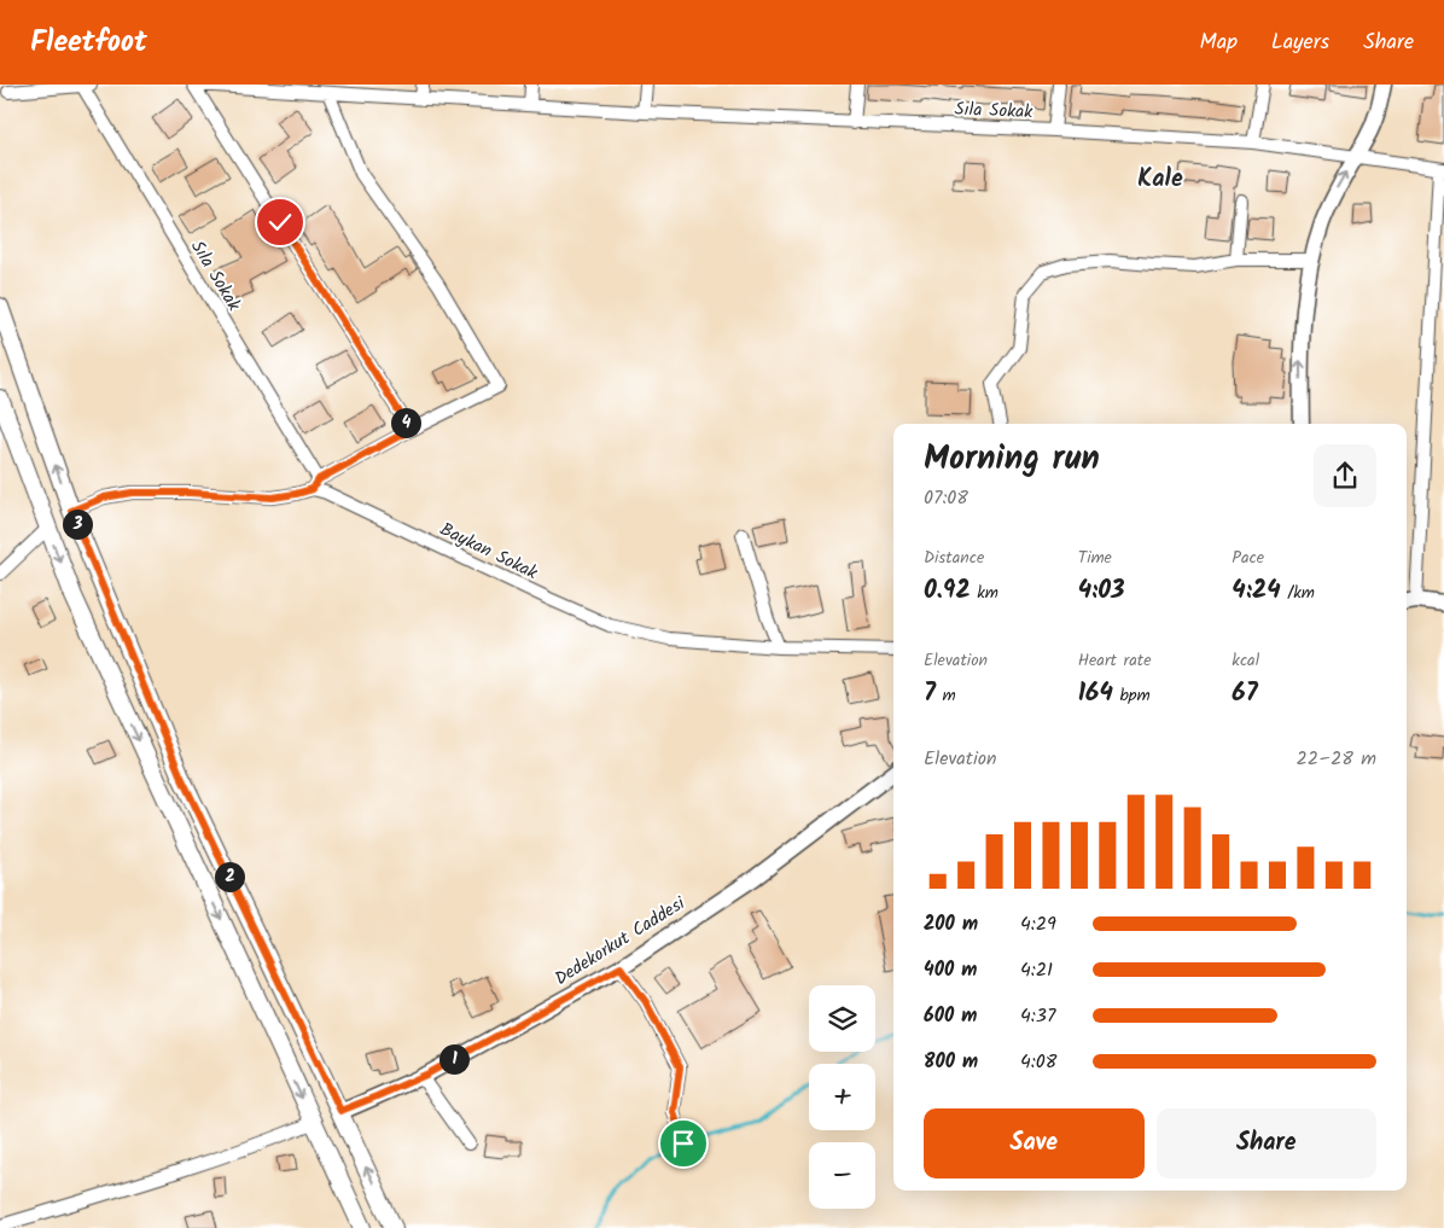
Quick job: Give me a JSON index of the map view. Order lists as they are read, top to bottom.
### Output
{
  "streets": {
    "street": ["Sıla Sokak", "Baykan Sokak", "Dedekorkut Caddesi"]
  },
  "crossings": [
    ["Sıla Sokak", "Baykan Sokak"]
  ],
  "districts": ["Kale"],
  "page": {
    "header": "Fleetfoot",
    "nav": ["Map", "Layers", "Share"],
    "pins": [
      "4",
      "3",
      "2",
      "1"
    ],
    "heading": ["Morning run", "07:08"],
    "stats": [
      ["Distance", "0.92 km"],
      ["Time", "4:03"],
      ["Pace", "4:24 /km"],
      ["Elevation", "7 m"],
      ["Heart rate", "164 bpm"],
      ["kcal", "67"]
    ],
    "chart": ["Elevation", "22–28 m"],
    "list": [
      {
        "name": "200 m",
        "note": "4:29"
      },
      {
        "name": "400 m",
        "note": "4:21"
      },
      {
        "name": "600 m",
        "note": "4:37"
      },
      {
        "name": "800 m",
        "note": "4:08"
      }
    ],
    "map_buttons": ["+", "−"],
    "buttons": ["Save", "Share"]
  }
}
